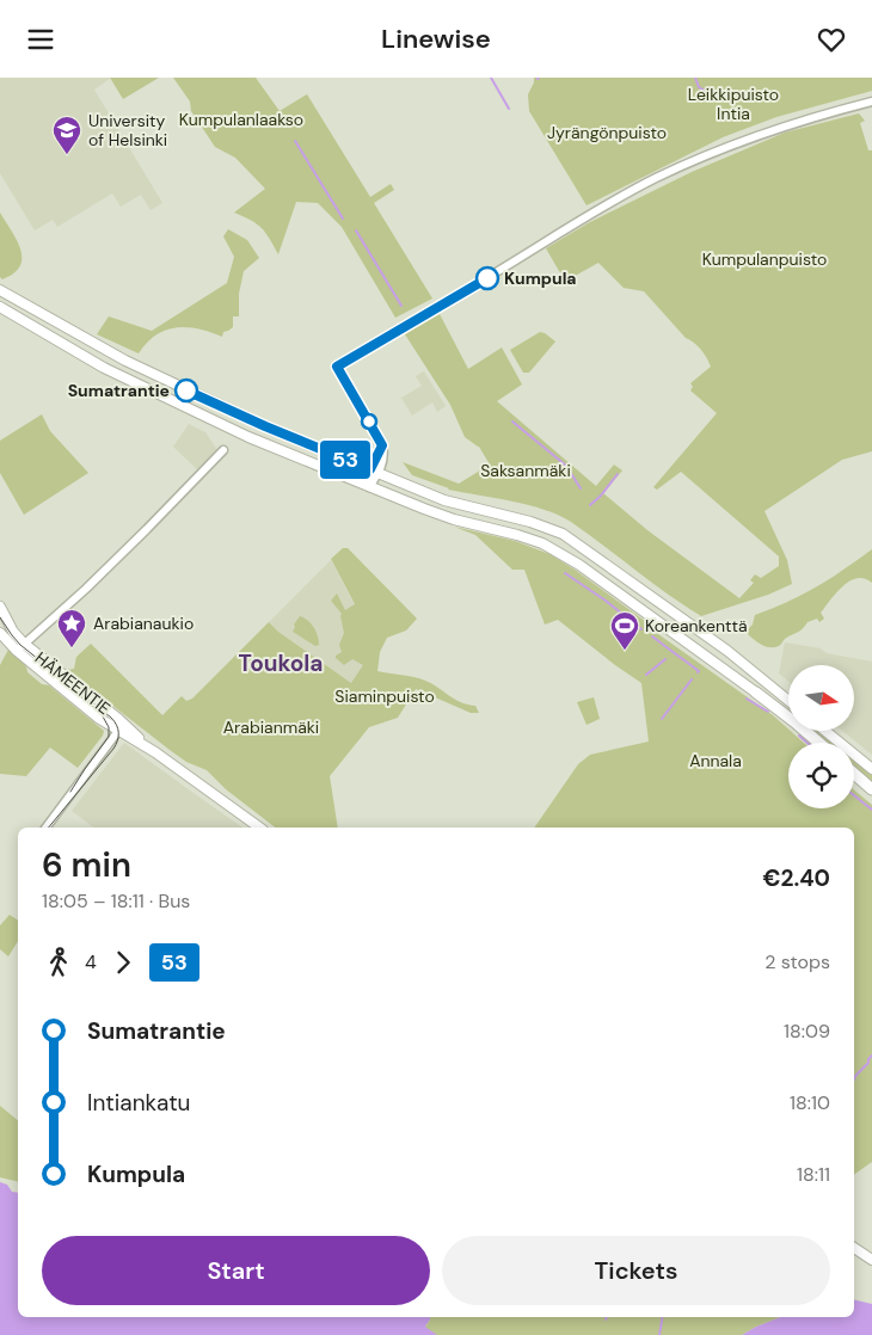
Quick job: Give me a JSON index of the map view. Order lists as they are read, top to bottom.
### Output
{
  "streets": {
    "main road": ["HÄMEENTIE"]
  },
  "districts": ["Toukola"],
  "parks": [
    "Leikkipuisto Intia",
    "Kumpulanlaakso",
    "Jyrängönpuisto",
    "Kumpulanpuisto",
    "Saksanmäki",
    "Siaminpuisto",
    "Arabianmäki",
    "Annala"
  ],
  "places": {
    "school or university": ["University of Helsinki"],
    "other": ["Kumpula", "Sumatrantie"],
    "place": ["Arabianaukio"],
    "sports": ["Koreankenttä"]
  },
  "lines": ["bus line 53"],
  "north": "right",
  "page": {
    "header": "Linewise",
    "on_map": "53",
    "heading": ["6 min", "18:05 – 18:11 · Bus", "€2.40"],
    "legs": ["4", "53", "2 stops"],
    "list": [
      {
        "name": "Sumatrantie",
        "value": "18:09"
      },
      {
        "name": "Intiankatu",
        "value": "18:10"
      },
      {
        "name": "Kumpula",
        "value": "18:11"
      }
    ],
    "buttons": ["Start", "Tickets"]
  }
}
